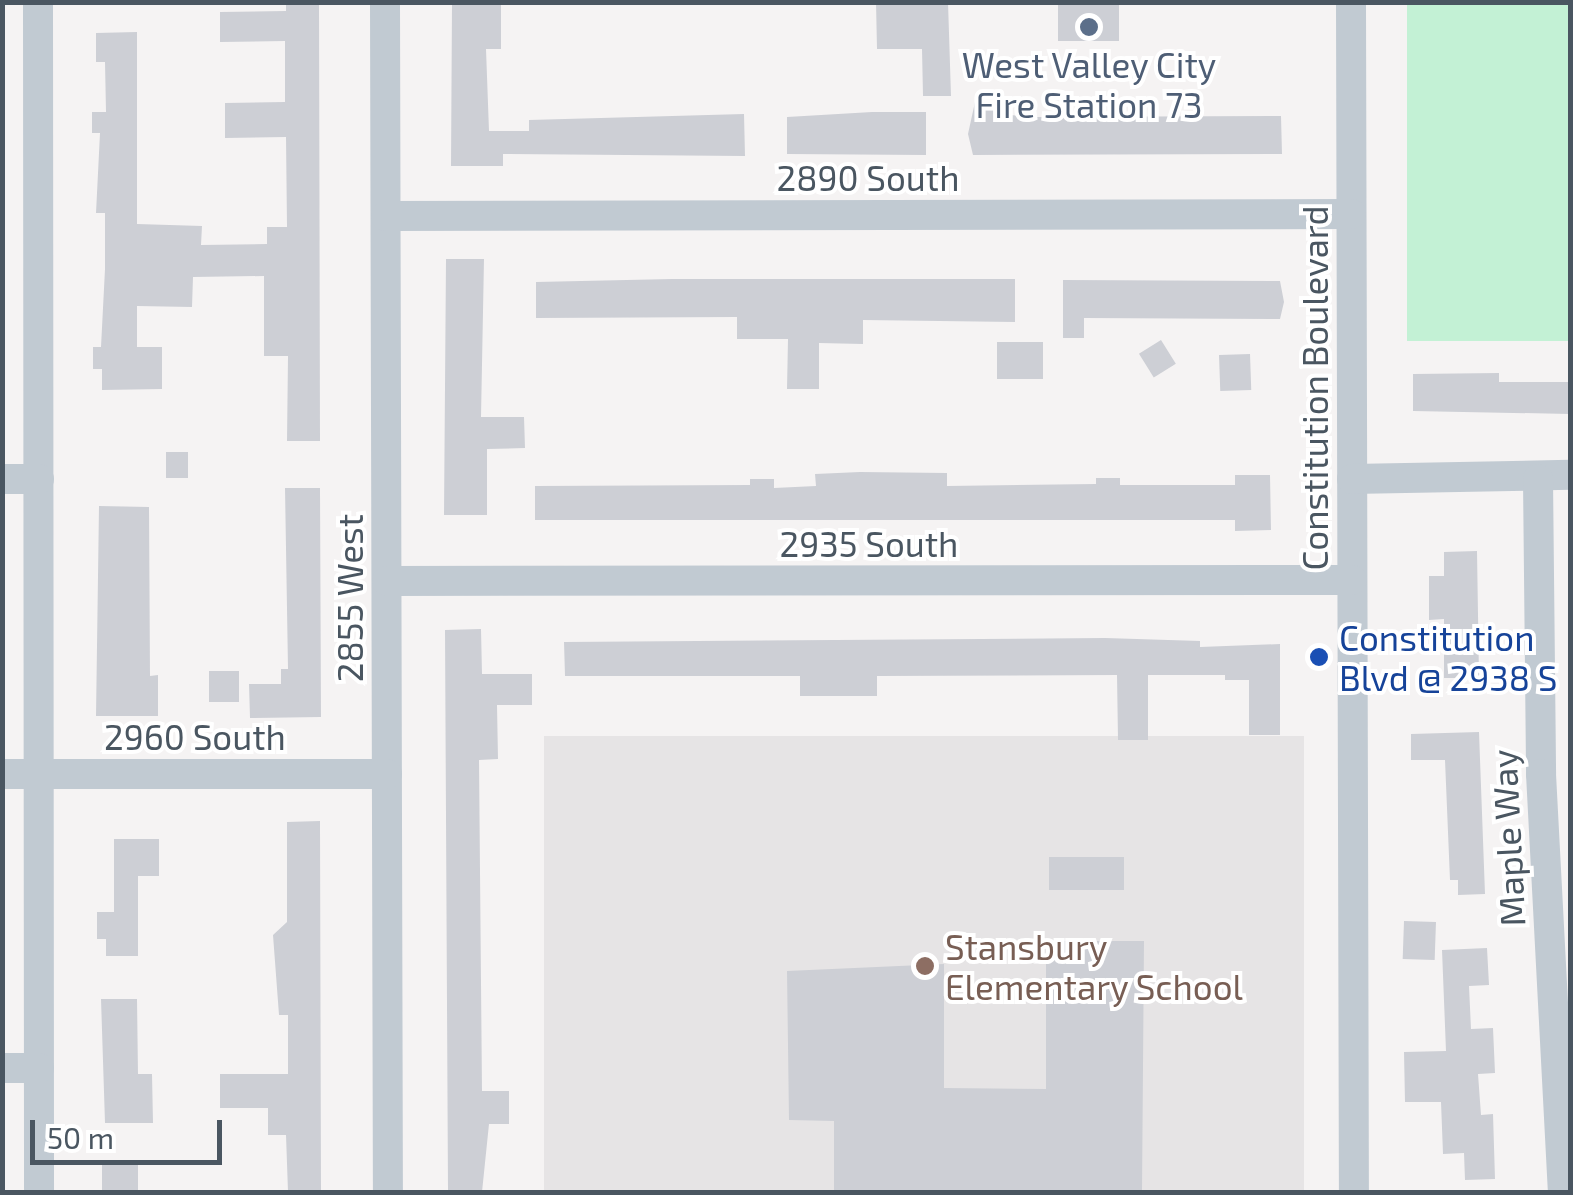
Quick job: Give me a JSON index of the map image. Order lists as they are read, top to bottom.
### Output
{
  "streets": {
    "street": [
      "2890 South",
      "Constitution Boulevard",
      "2935 South",
      "2855 West",
      "2960 South",
      "Maple Way"
    ]
  },
  "crossings": [
    ["2890 South", "Constitution Boulevard"],
    ["2890 South", "2855 West"],
    ["Constitution Boulevard", "2935 South"],
    ["2935 South", "2855 West"],
    ["2855 West", "2960 South"]
  ],
  "places": ["West Valley City Fire Station 73", "Constitution Blvd @ 2938 S", "Stansbury Elementary School"],
  "scale_bar": "50 m"
}
